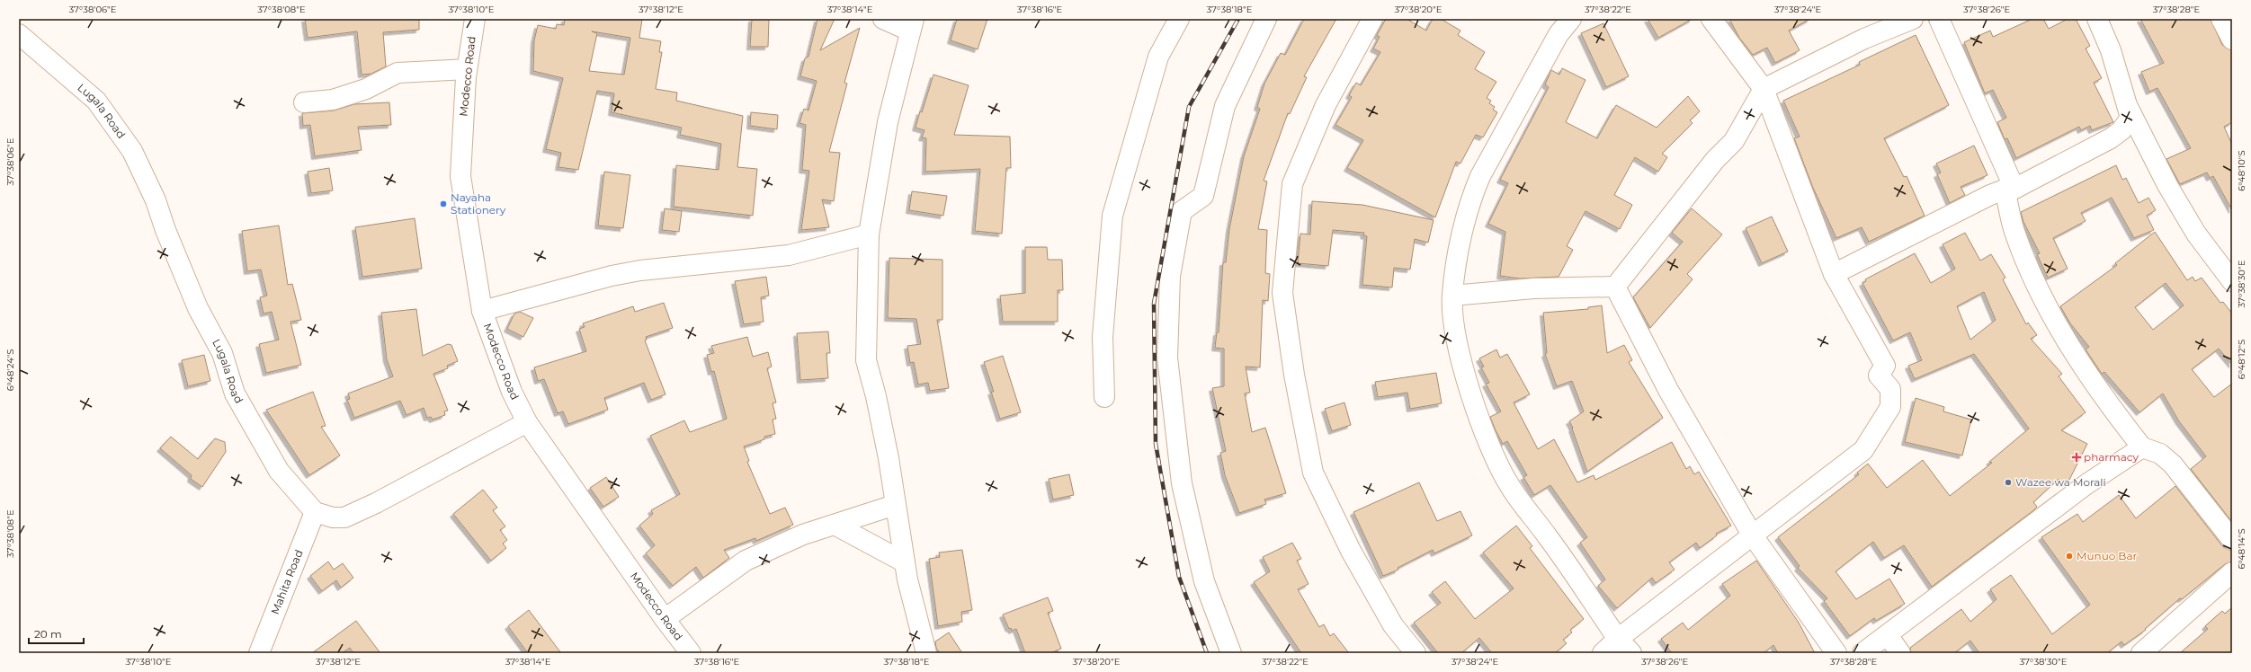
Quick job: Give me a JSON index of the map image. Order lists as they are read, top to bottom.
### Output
{
  "streets": {
    "street": ["Modecco Road", "Lugala Road", "Mahita Road"]
  },
  "crossings": [
    ["Lugala Road", "Mahita Road"]
  ],
  "places": {
    "other": ["Nayaha Stationery", "Wazee wa Morali", "Munuo Bar"],
    "health": ["pharmacy"]
  },
  "scale_bar": "20 m",
  "coordinates": [
    "37°38'06\"E",
    "37°38'08\"E",
    "37°38'10\"E",
    "37°38'12\"E",
    "37°38'14\"E",
    "37°38'16\"E",
    "37°38'18\"E",
    "37°38'20\"E",
    "37°38'22\"E",
    "37°38'24\"E",
    "37°38'26\"E",
    "37°38'28\"E",
    "6°48'10\"S",
    "37°38'30\"E",
    "6°48'12\"S",
    "6°48'24\"S",
    "6°48'14\"S"
  ]
}
